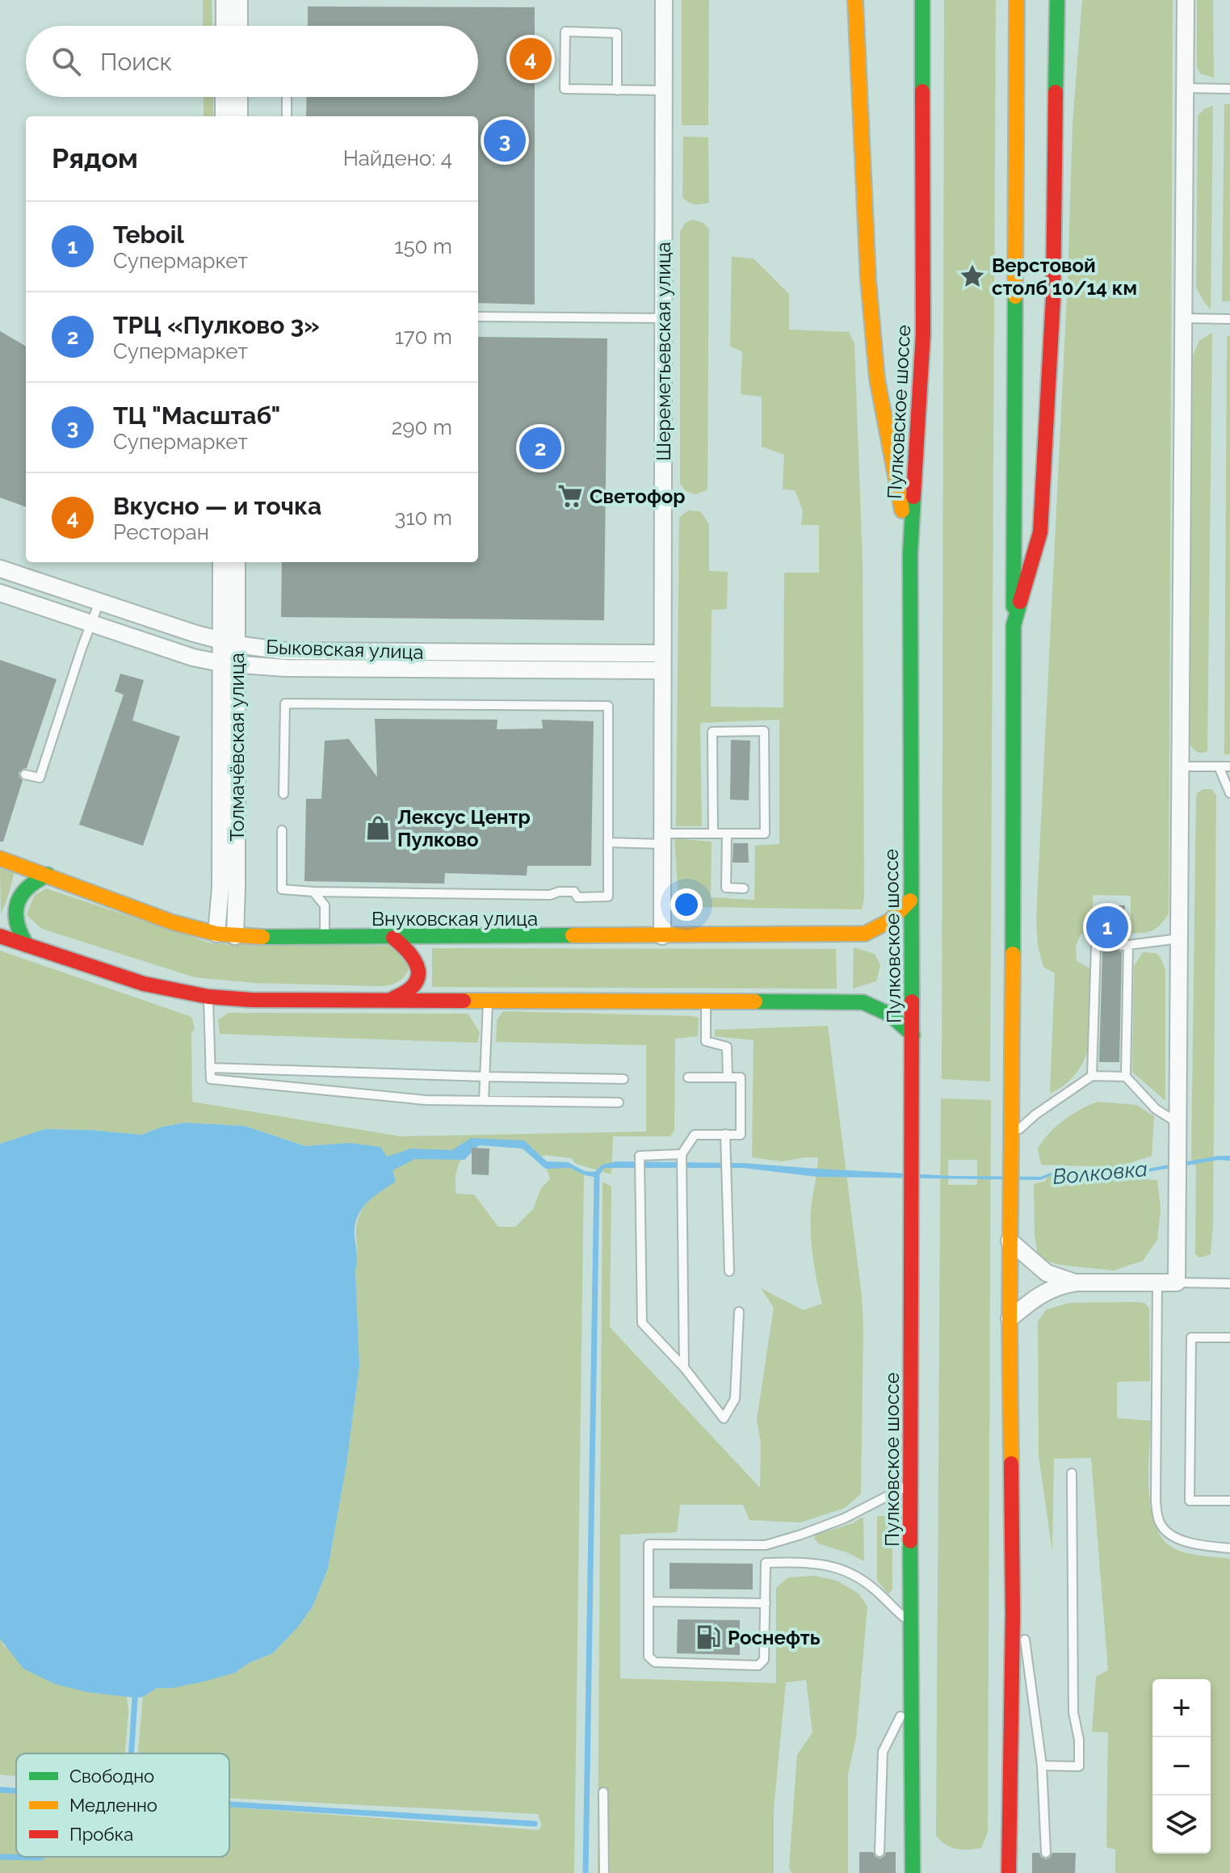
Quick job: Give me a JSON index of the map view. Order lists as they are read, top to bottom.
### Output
{
  "streets": {
    "main road": ["Пулковское шоссе", "Внуковская улица"],
    "street": ["Шереметьевская улица", "Быковская улица", "Толмачёвская улица"]
  },
  "crossings": [
    ["Шереметьевская улица", "Быковская улица"],
    ["Шереметьевская улица", "Внуковская улица"],
    ["Пулковское шоссе", "Внуковская улица"],
    ["Быковская улица", "Толмачёвская улица"],
    ["Толмачёвская улица", "Внуковская улица"]
  ],
  "water": ["Волковка"],
  "places": {
    "place": ["Верстовой столб 10/14 км"],
    "supermarket": ["Светофор"],
    "shop": ["Лексус Центр Пулково"],
    "fuel station": ["Роснефть"]
  },
  "legend": ["Свободно", "Медленно", "Пробка"],
  "page": {
    "search": "Поиск",
    "pins": [
      "4",
      "3",
      "2",
      "1"
    ],
    "heading": ["Рядом", "Найдено: 4"],
    "list": [
      {
        "mark": "1",
        "name": "Teboil",
        "note": "Супермаркет",
        "value": "150 m"
      },
      {
        "mark": "2",
        "name": "ТРЦ «Пулково 3»",
        "note": "Супермаркет",
        "value": "170 m"
      },
      {
        "mark": "3",
        "name": "ТЦ \"Масштаб\"",
        "note": "Супермаркет",
        "value": "290 m"
      },
      {
        "mark": "4",
        "name": "Вкусно — и точка",
        "note": "Ресторан",
        "value": "310 m"
      }
    ],
    "map_buttons": ["+", "−"]
  }
}
